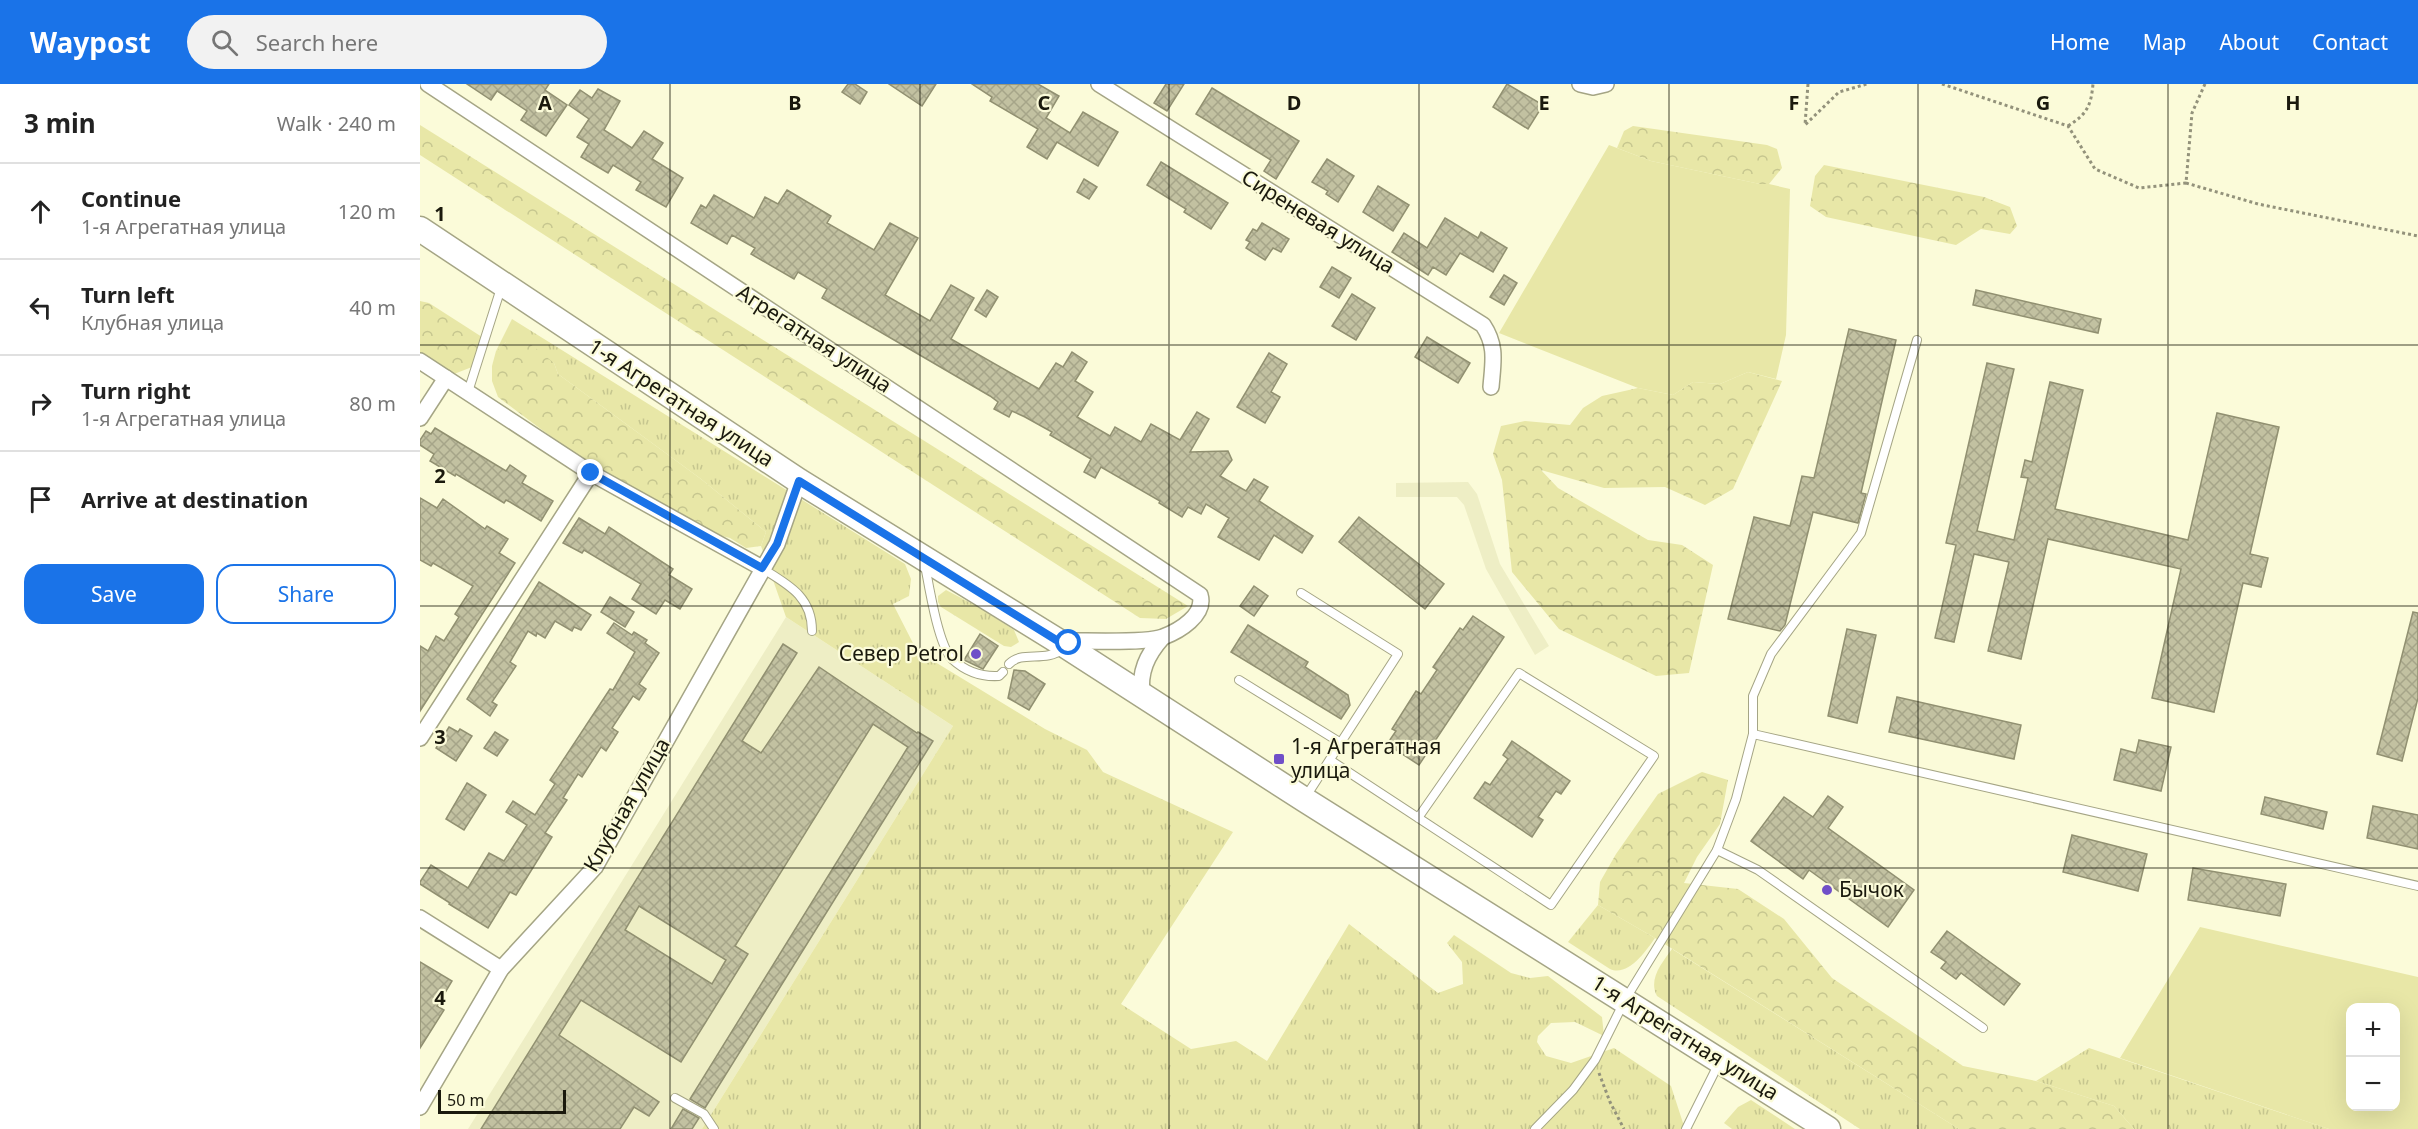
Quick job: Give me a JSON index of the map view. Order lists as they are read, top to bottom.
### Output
{
  "streets": {
    "main road": ["1-я Агрегатная улица"],
    "street": ["Сиреневая улица", "Агрегатная улица", "Клубная улица"]
  },
  "crossings": [
    ["1-я Агрегатная улица", "Клубная улица"]
  ],
  "places": {
    "other": ["Север Petrol", "Бычок"],
    "transit": ["1-я Агрегатная улица"]
  },
  "scale_bar": "50 m",
  "page": {
    "header": "Waypost",
    "search": "Search here",
    "nav": [
      "Home",
      "Map",
      "About",
      "Contact"
    ],
    "heading": ["3 min", "Walk · 240 m"],
    "list": [
      ["Continue", "1-я Агрегатная улица", "120 m"],
      ["Turn left", "Клубная улица", "40 m"],
      ["Turn right", "1-я Агрегатная улица", "80 m"],
      "Arrive at destination"
    ],
    "buttons": ["Save", "Share"],
    "map_buttons": ["+", "−"],
    "scale": "50 m"
  },
  "grid": {
    "columns": [
      "A",
      "B",
      "C",
      "D",
      "E",
      "F",
      "G",
      "H"
    ],
    "rows": [
      "1",
      "2",
      "3",
      "4"
    ]
  }
}
